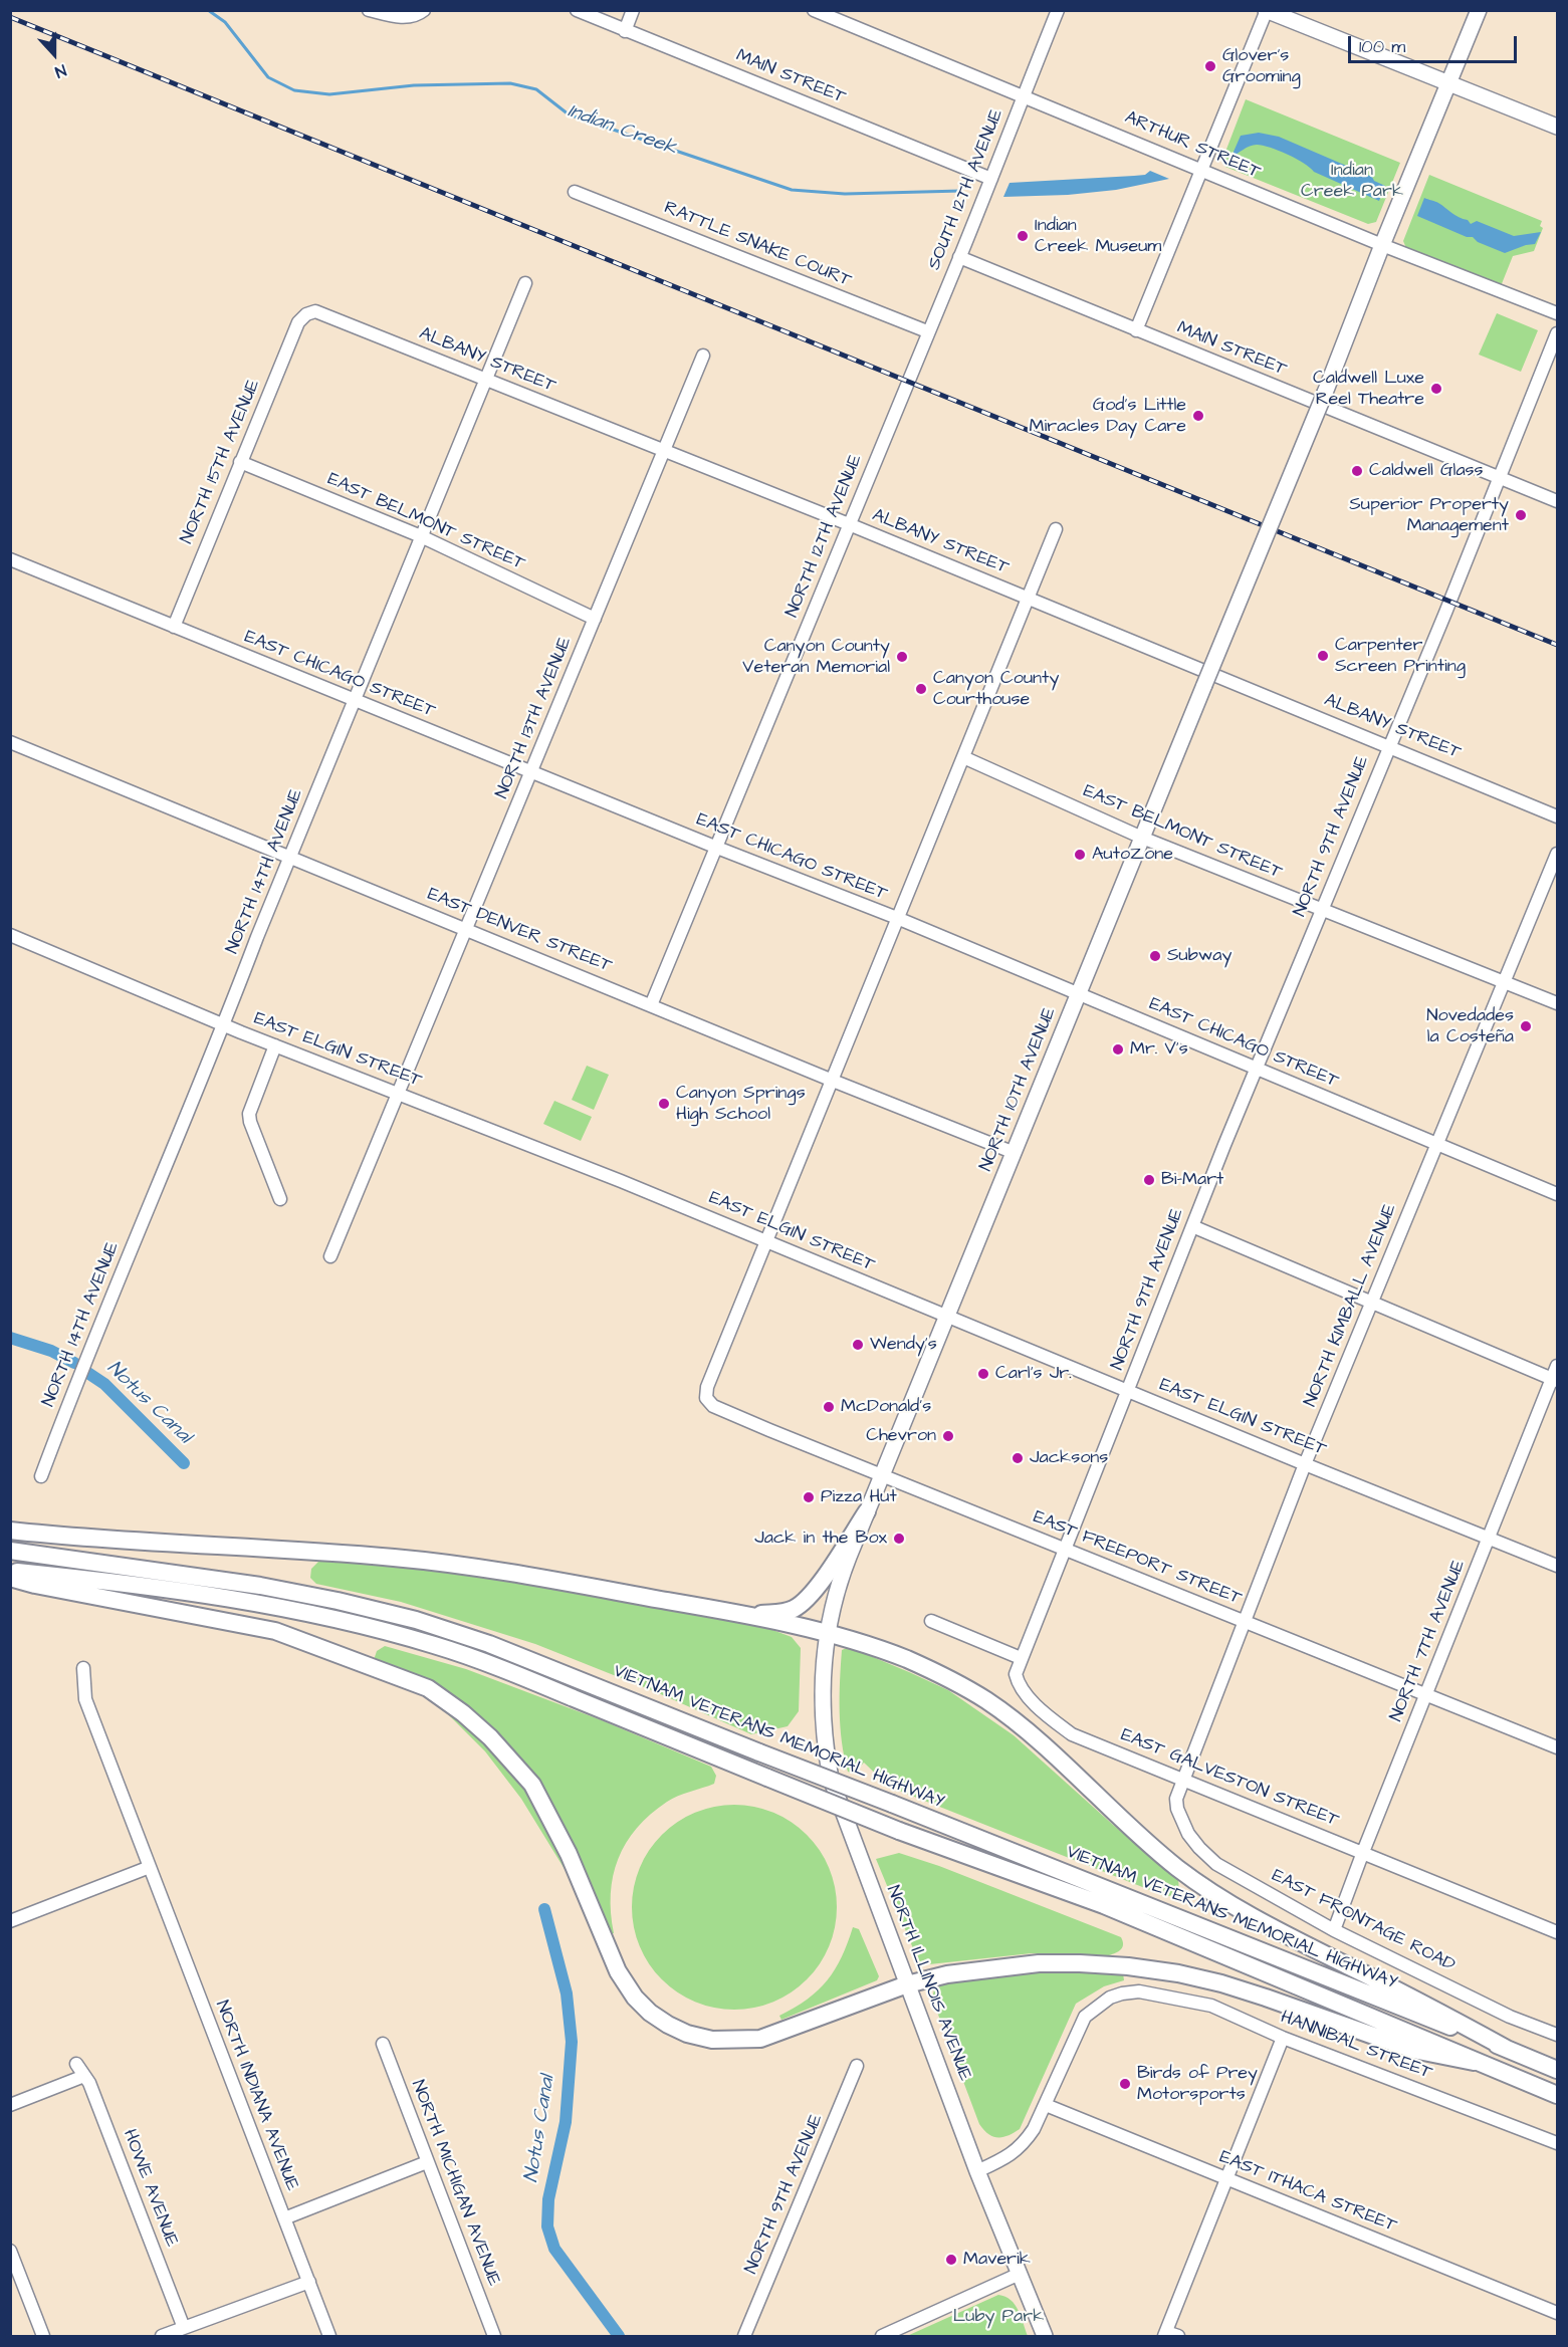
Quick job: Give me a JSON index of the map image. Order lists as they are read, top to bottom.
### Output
{
  "streets": {
    "highway": ["VIETNAM VETERANS MEMORIAL HIGHWAY"],
    "main road": ["NORTH 10TH AVENUE", "NORTH ILLINOIS AVENUE"],
    "street": [
      "MAIN STREET",
      "ARTHUR STREET",
      "SOUTH 12TH AVENUE",
      "RATTLE SNAKE COURT",
      "ALBANY STREET",
      "NORTH 15TH AVENUE",
      "EAST BELMONT STREET",
      "NORTH 12TH AVENUE",
      "EAST CHICAGO STREET",
      "NORTH 13TH AVENUE",
      "NORTH 9TH AVENUE",
      "NORTH 14TH AVENUE",
      "EAST DENVER STREET",
      "EAST ELGIN STREET",
      "NORTH KIMBALL AVENUE",
      "EAST FREEPORT STREET",
      "NORTH 7TH AVENUE",
      "EAST GALVESTON STREET",
      "EAST FRONTAGE ROAD",
      "HANNIBAL STREET",
      "NORTH INDIANA AVENUE",
      "NORTH MICHIGAN AVENUE",
      "HOWE AVENUE",
      "EAST ITHACA STREET"
    ]
  },
  "crossings": [
    ["MAIN STREET", "SOUTH 12TH AVENUE"],
    ["MAIN STREET", "NORTH 9TH AVENUE"],
    ["ARTHUR STREET", "SOUTH 12TH AVENUE"],
    ["ARTHUR STREET", "NORTH 10TH AVENUE"],
    ["SOUTH 12TH AVENUE", "RATTLE SNAKE COURT"],
    ["SOUTH 12TH AVENUE", "NORTH 12TH AVENUE"],
    ["ALBANY STREET", "NORTH 15TH AVENUE"],
    ["ALBANY STREET", "NORTH 12TH AVENUE"],
    ["ALBANY STREET", "NORTH 13TH AVENUE"],
    ["ALBANY STREET", "NORTH 9TH AVENUE"],
    ["ALBANY STREET", "NORTH 14TH AVENUE"],
    ["NORTH 15TH AVENUE", "EAST BELMONT STREET"],
    ["NORTH 15TH AVENUE", "EAST CHICAGO STREET"],
    ["EAST BELMONT STREET", "NORTH 13TH AVENUE"],
    ["EAST BELMONT STREET", "NORTH 9TH AVENUE"],
    ["EAST BELMONT STREET", "NORTH 14TH AVENUE"],
    ["EAST BELMONT STREET", "NORTH 10TH AVENUE"],
    ["EAST BELMONT STREET", "NORTH KIMBALL AVENUE"],
    ["NORTH 12TH AVENUE", "EAST CHICAGO STREET"],
    ["NORTH 12TH AVENUE", "EAST DENVER STREET"],
    ["EAST CHICAGO STREET", "NORTH 13TH AVENUE"],
    ["EAST CHICAGO STREET", "NORTH 9TH AVENUE"],
    ["EAST CHICAGO STREET", "NORTH 14TH AVENUE"],
    ["EAST CHICAGO STREET", "NORTH 10TH AVENUE"],
    ["EAST CHICAGO STREET", "NORTH KIMBALL AVENUE"],
    ["NORTH 13TH AVENUE", "EAST DENVER STREET"],
    ["NORTH 13TH AVENUE", "EAST ELGIN STREET"],
    ["NORTH 9TH AVENUE", "EAST ELGIN STREET"],
    ["NORTH 9TH AVENUE", "EAST FREEPORT STREET"],
    ["NORTH 9TH AVENUE", "EAST GALVESTON STREET"],
    ["NORTH 14TH AVENUE", "EAST DENVER STREET"],
    ["NORTH 14TH AVENUE", "EAST ELGIN STREET"],
    ["EAST DENVER STREET", "NORTH 10TH AVENUE"],
    ["EAST ELGIN STREET", "NORTH 10TH AVENUE"],
    ["EAST ELGIN STREET", "NORTH KIMBALL AVENUE"],
    ["EAST ELGIN STREET", "EAST FREEPORT STREET"],
    ["EAST ELGIN STREET", "NORTH 7TH AVENUE"],
    ["NORTH 10TH AVENUE", "EAST FREEPORT STREET"],
    ["NORTH 10TH AVENUE", "NORTH ILLINOIS AVENUE"],
    ["NORTH KIMBALL AVENUE", "EAST FREEPORT STREET"],
    ["NORTH KIMBALL AVENUE", "EAST GALVESTON STREET"],
    ["NORTH KIMBALL AVENUE", "EAST FRONTAGE ROAD"],
    ["EAST FREEPORT STREET", "NORTH 7TH AVENUE"],
    ["NORTH 7TH AVENUE", "EAST GALVESTON STREET"],
    ["NORTH 7TH AVENUE", "EAST FRONTAGE ROAD"],
    ["HANNIBAL STREET", "EAST ITHACA STREET"]
  ],
  "water": ["Indian Creek", "Notus Canal"],
  "parks": ["Indian Creek Park", "Luby Park"],
  "places": [
    "Glover's Grooming",
    "Indian Creek Museum",
    "Caldwell Luxe Reel Theatre",
    "God's Little Miracles Day Care",
    "Caldwell Glass",
    "Superior Property Management",
    "Carpenter Screen Printing",
    "Canyon County Veteran Memorial",
    "Canyon County Courthouse",
    "AutoZone",
    "Subway",
    "Novedades la Costeña",
    "Mr. V's",
    "Canyon Springs High School",
    "Bi-Mart",
    "Wendy's",
    "Carl's Jr.",
    "McDonald's",
    "Chevron",
    "Jacksons",
    "Pizza Hut",
    "Jack in the Box",
    "Birds of Prey Motorsports",
    "Maverik"
  ],
  "scale_bar": "100 m",
  "north": "bottom"
}
